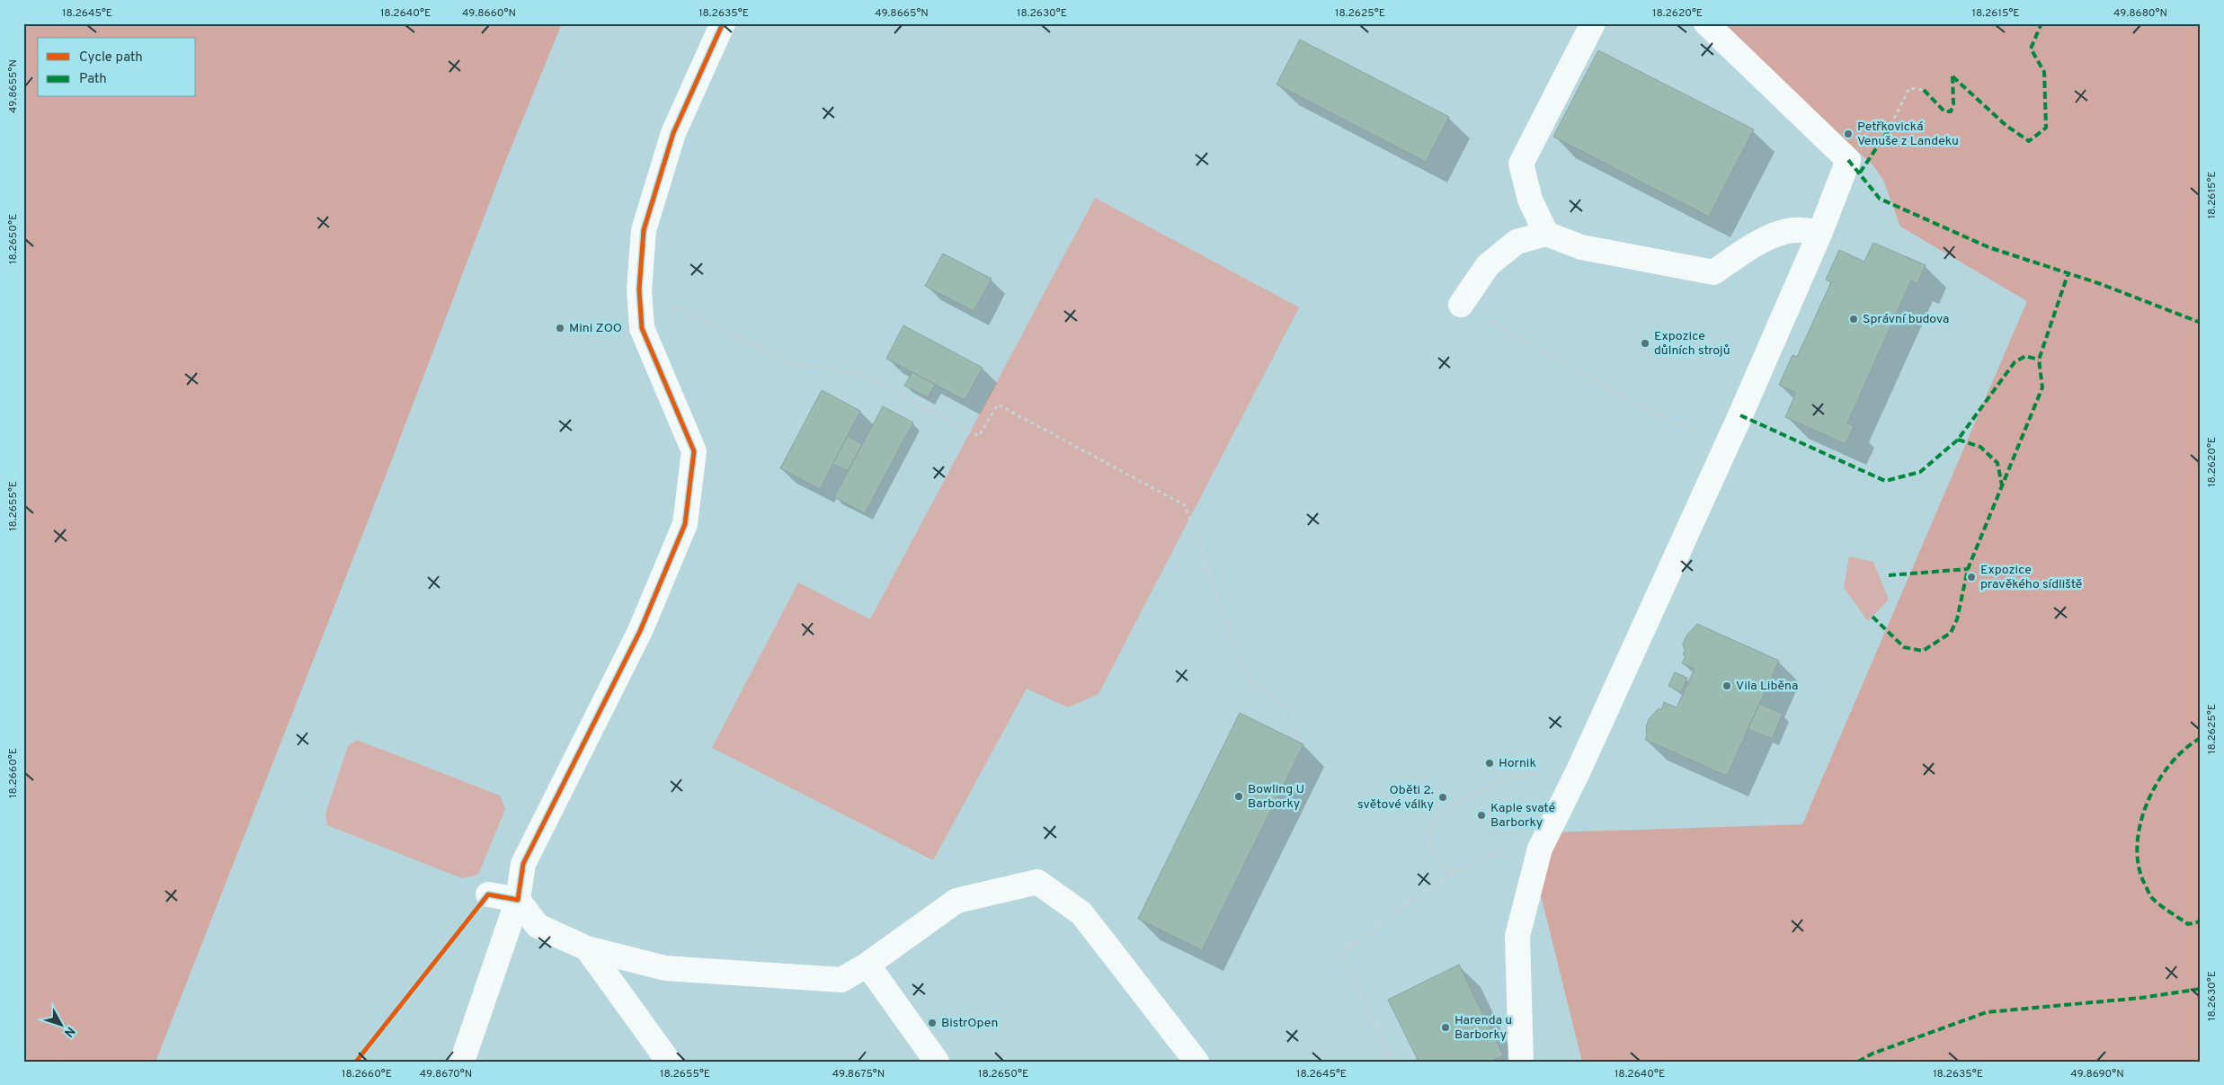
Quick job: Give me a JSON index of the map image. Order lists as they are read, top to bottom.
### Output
{
  "places": [
    "Petřkovická Venuše z Landeku",
    "Správní budova",
    "Mini ZOO",
    "Expozice důlních strojů",
    "Expozice pravěkého sídliště",
    "Vila Liběna",
    "Hornik",
    "Bowling U Barborky",
    "Oběti 2. světové války",
    "Kaple svaté Barborky",
    "BistrOpen",
    "Harenda u Barborky"
  ],
  "legend": ["Cycle path", "Path"],
  "north": "bottom right",
  "coordinates": [
    "18.2645°E",
    "18.2640°E",
    "49.8660°N",
    "18.2635°E",
    "49.8665°N",
    "18.2630°E",
    "18.2625°E",
    "18.2620°E",
    "18.2615°E",
    "49.8680°N",
    "49.8655°N",
    "18.2650°E",
    "18.2655°E",
    "18.2660°E",
    "49.8670°N",
    "49.8675°N",
    "49.8690°N"
  ]
}
